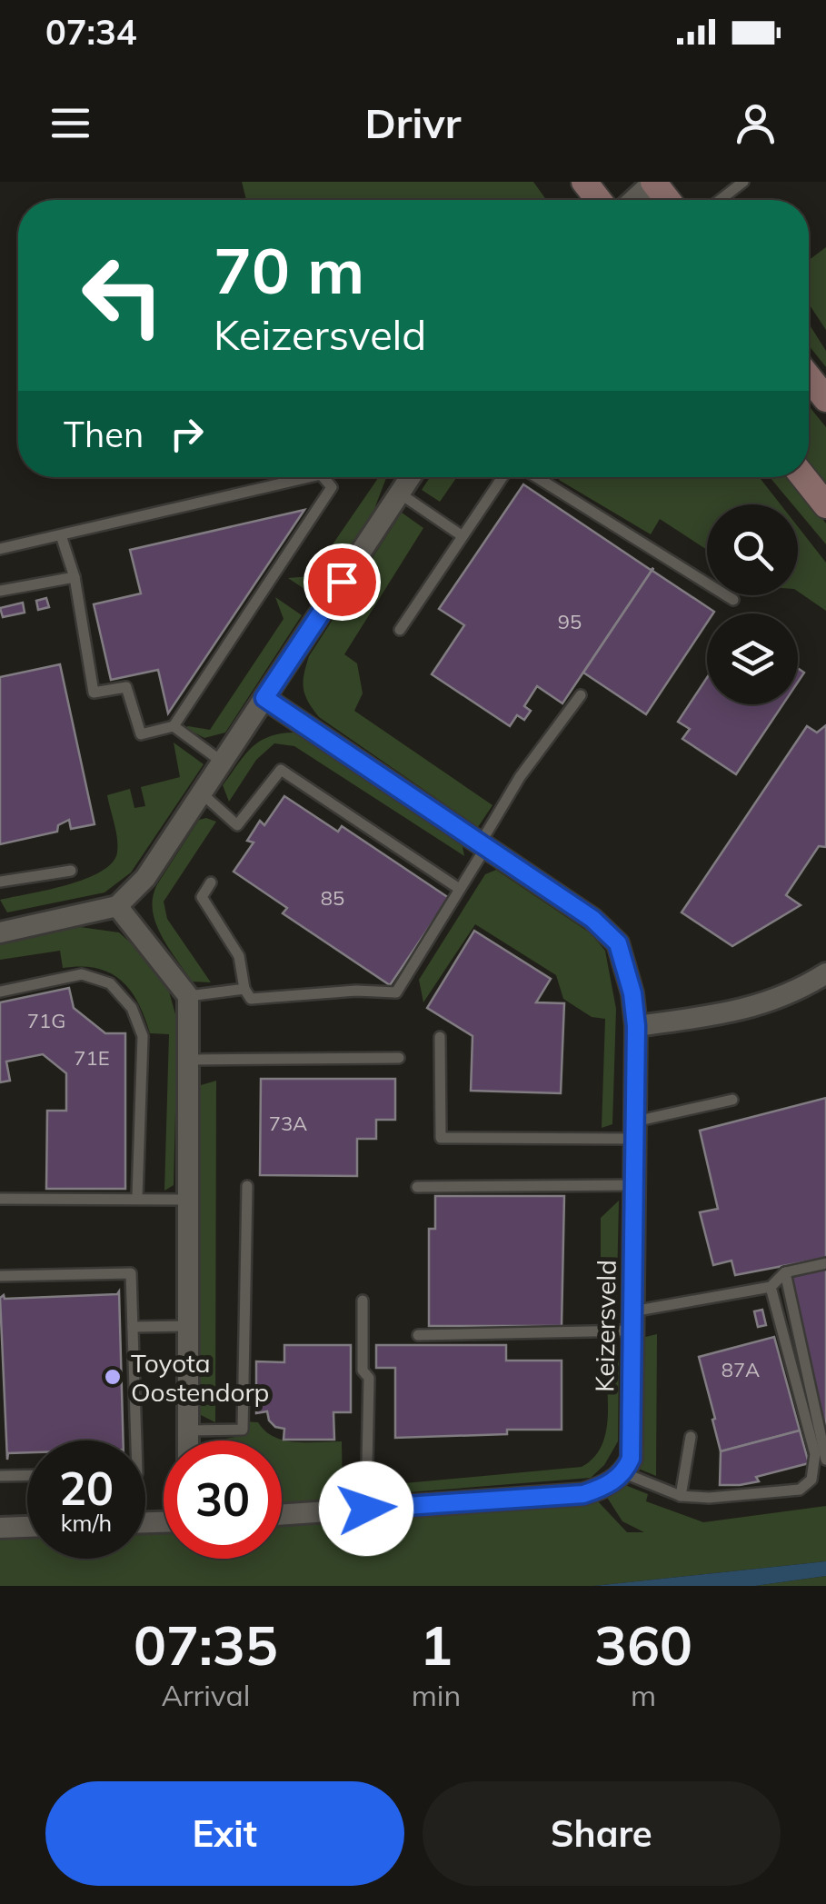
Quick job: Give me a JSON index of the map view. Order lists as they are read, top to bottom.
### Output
{
  "streets": {
    "street": ["Keizersveld"]
  },
  "places": ["Toyota Oostendorp"],
  "house_numbers": [
    "95",
    "85",
    "71G",
    "71E",
    "73A",
    "87A"
  ],
  "page": {
    "status": "07:34",
    "header": "Drivr",
    "turn": ["70 m", "Keizersveld"],
    "then": "Then",
    "speed": "20 km/h",
    "limit": "30",
    "eta": [
      "07:35",
      "Arrival",
      "1",
      "min",
      "360",
      "m"
    ],
    "buttons": ["Exit", "Share"]
  }
}
